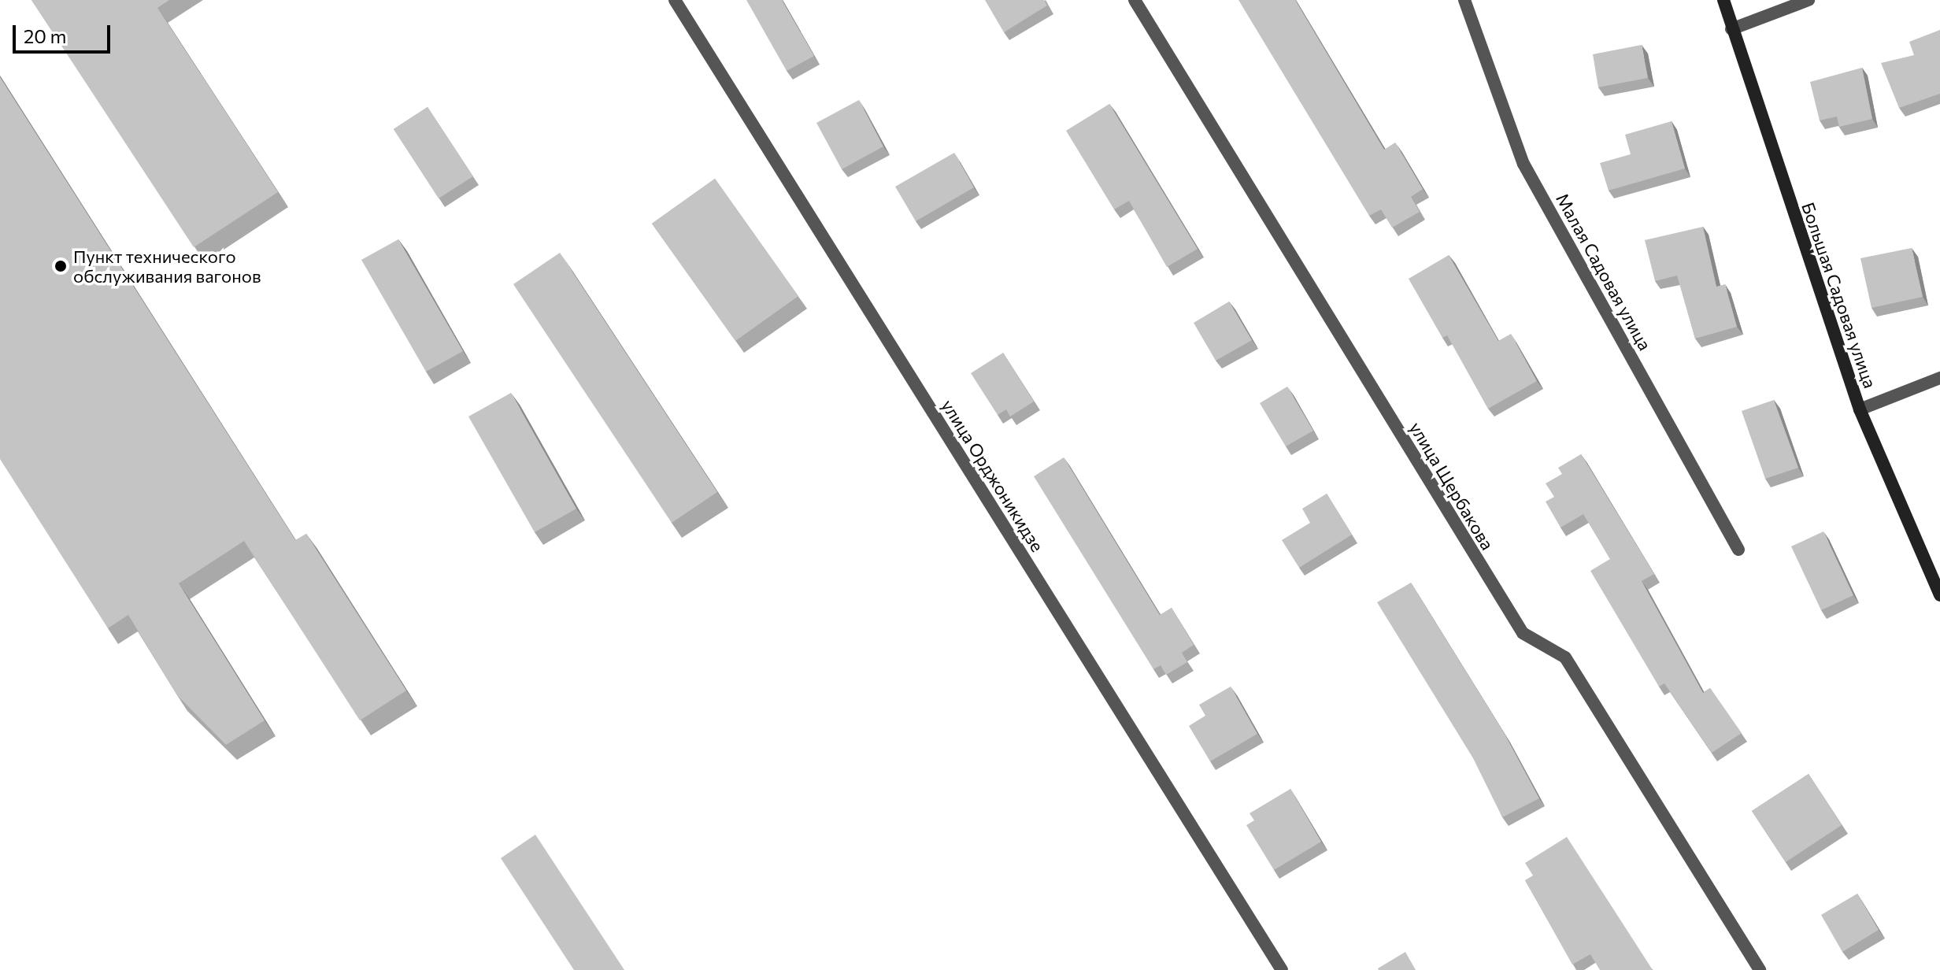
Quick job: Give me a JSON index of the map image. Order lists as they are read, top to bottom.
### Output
{
  "streets": {
    "main road": ["Большая Садовая улица"],
    "street": ["Малая Садовая улица", "улица Орджоникидзе", "улица Щербакова"]
  },
  "places": ["Пункт технического обслуживания вагонов"],
  "scale_bar": "20 m"
}
